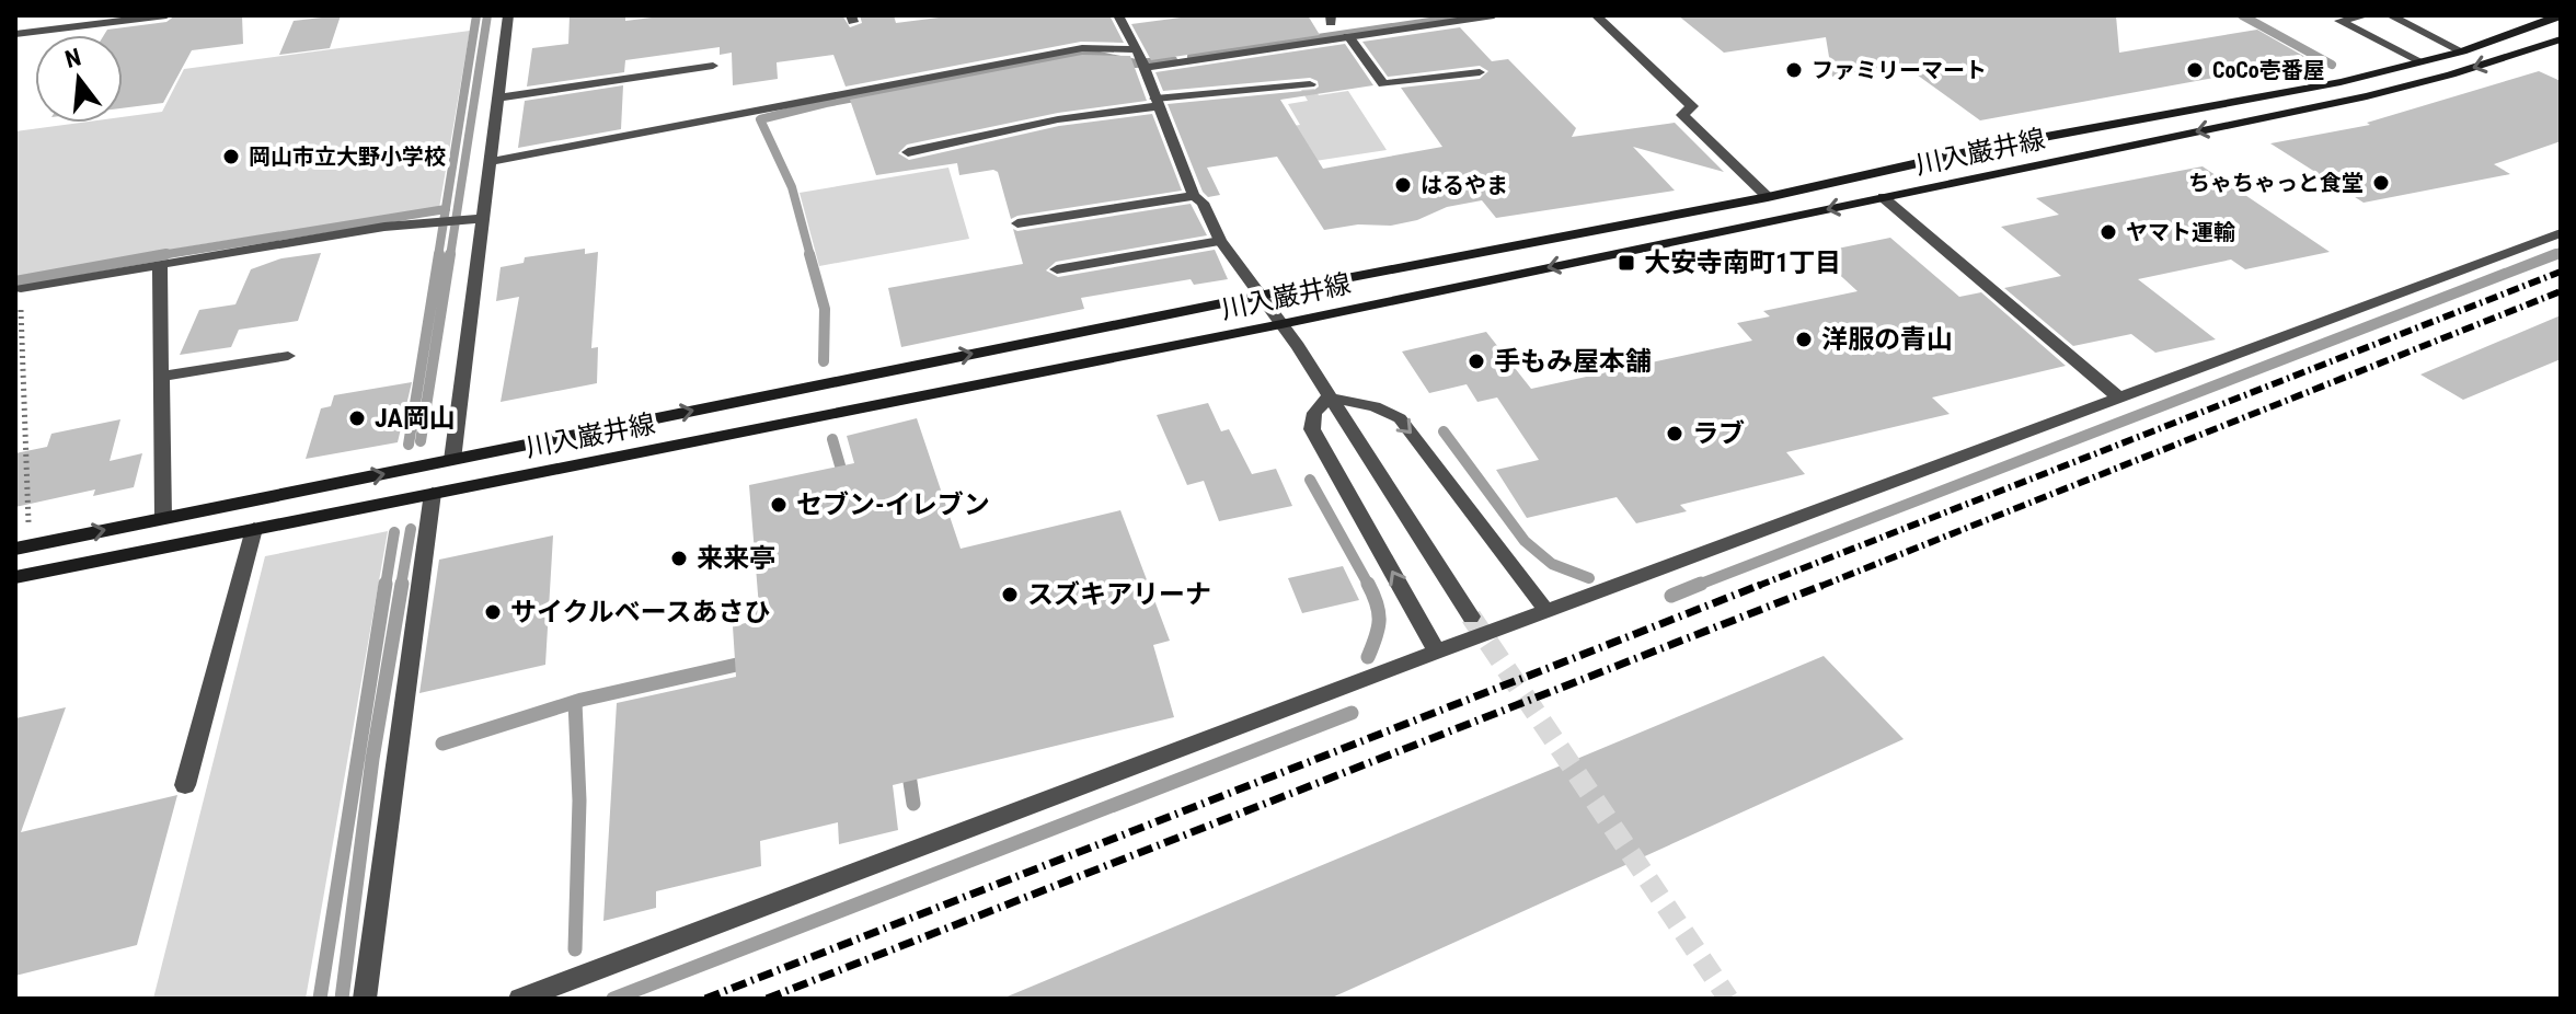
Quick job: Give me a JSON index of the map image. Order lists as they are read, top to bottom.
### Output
{
  "streets": {
    "main road": ["川入巌井線"]
  },
  "places": {
    "other": [
      "ファミリーマート",
      "CoCo壱番屋",
      "岡山市立大野小学校",
      "ちゃちゃっと食堂",
      "はるやま",
      "ヤマト運輸",
      "洋服の青山",
      "手もみ屋本舗",
      "JA岡山",
      "ラブ",
      "セブン-イレブン",
      "来来亭",
      "スズキアリーナ",
      "サイクルベースあさひ"
    ],
    "transit": ["大安寺南町1丁目"]
  },
  "north": "top"
}
